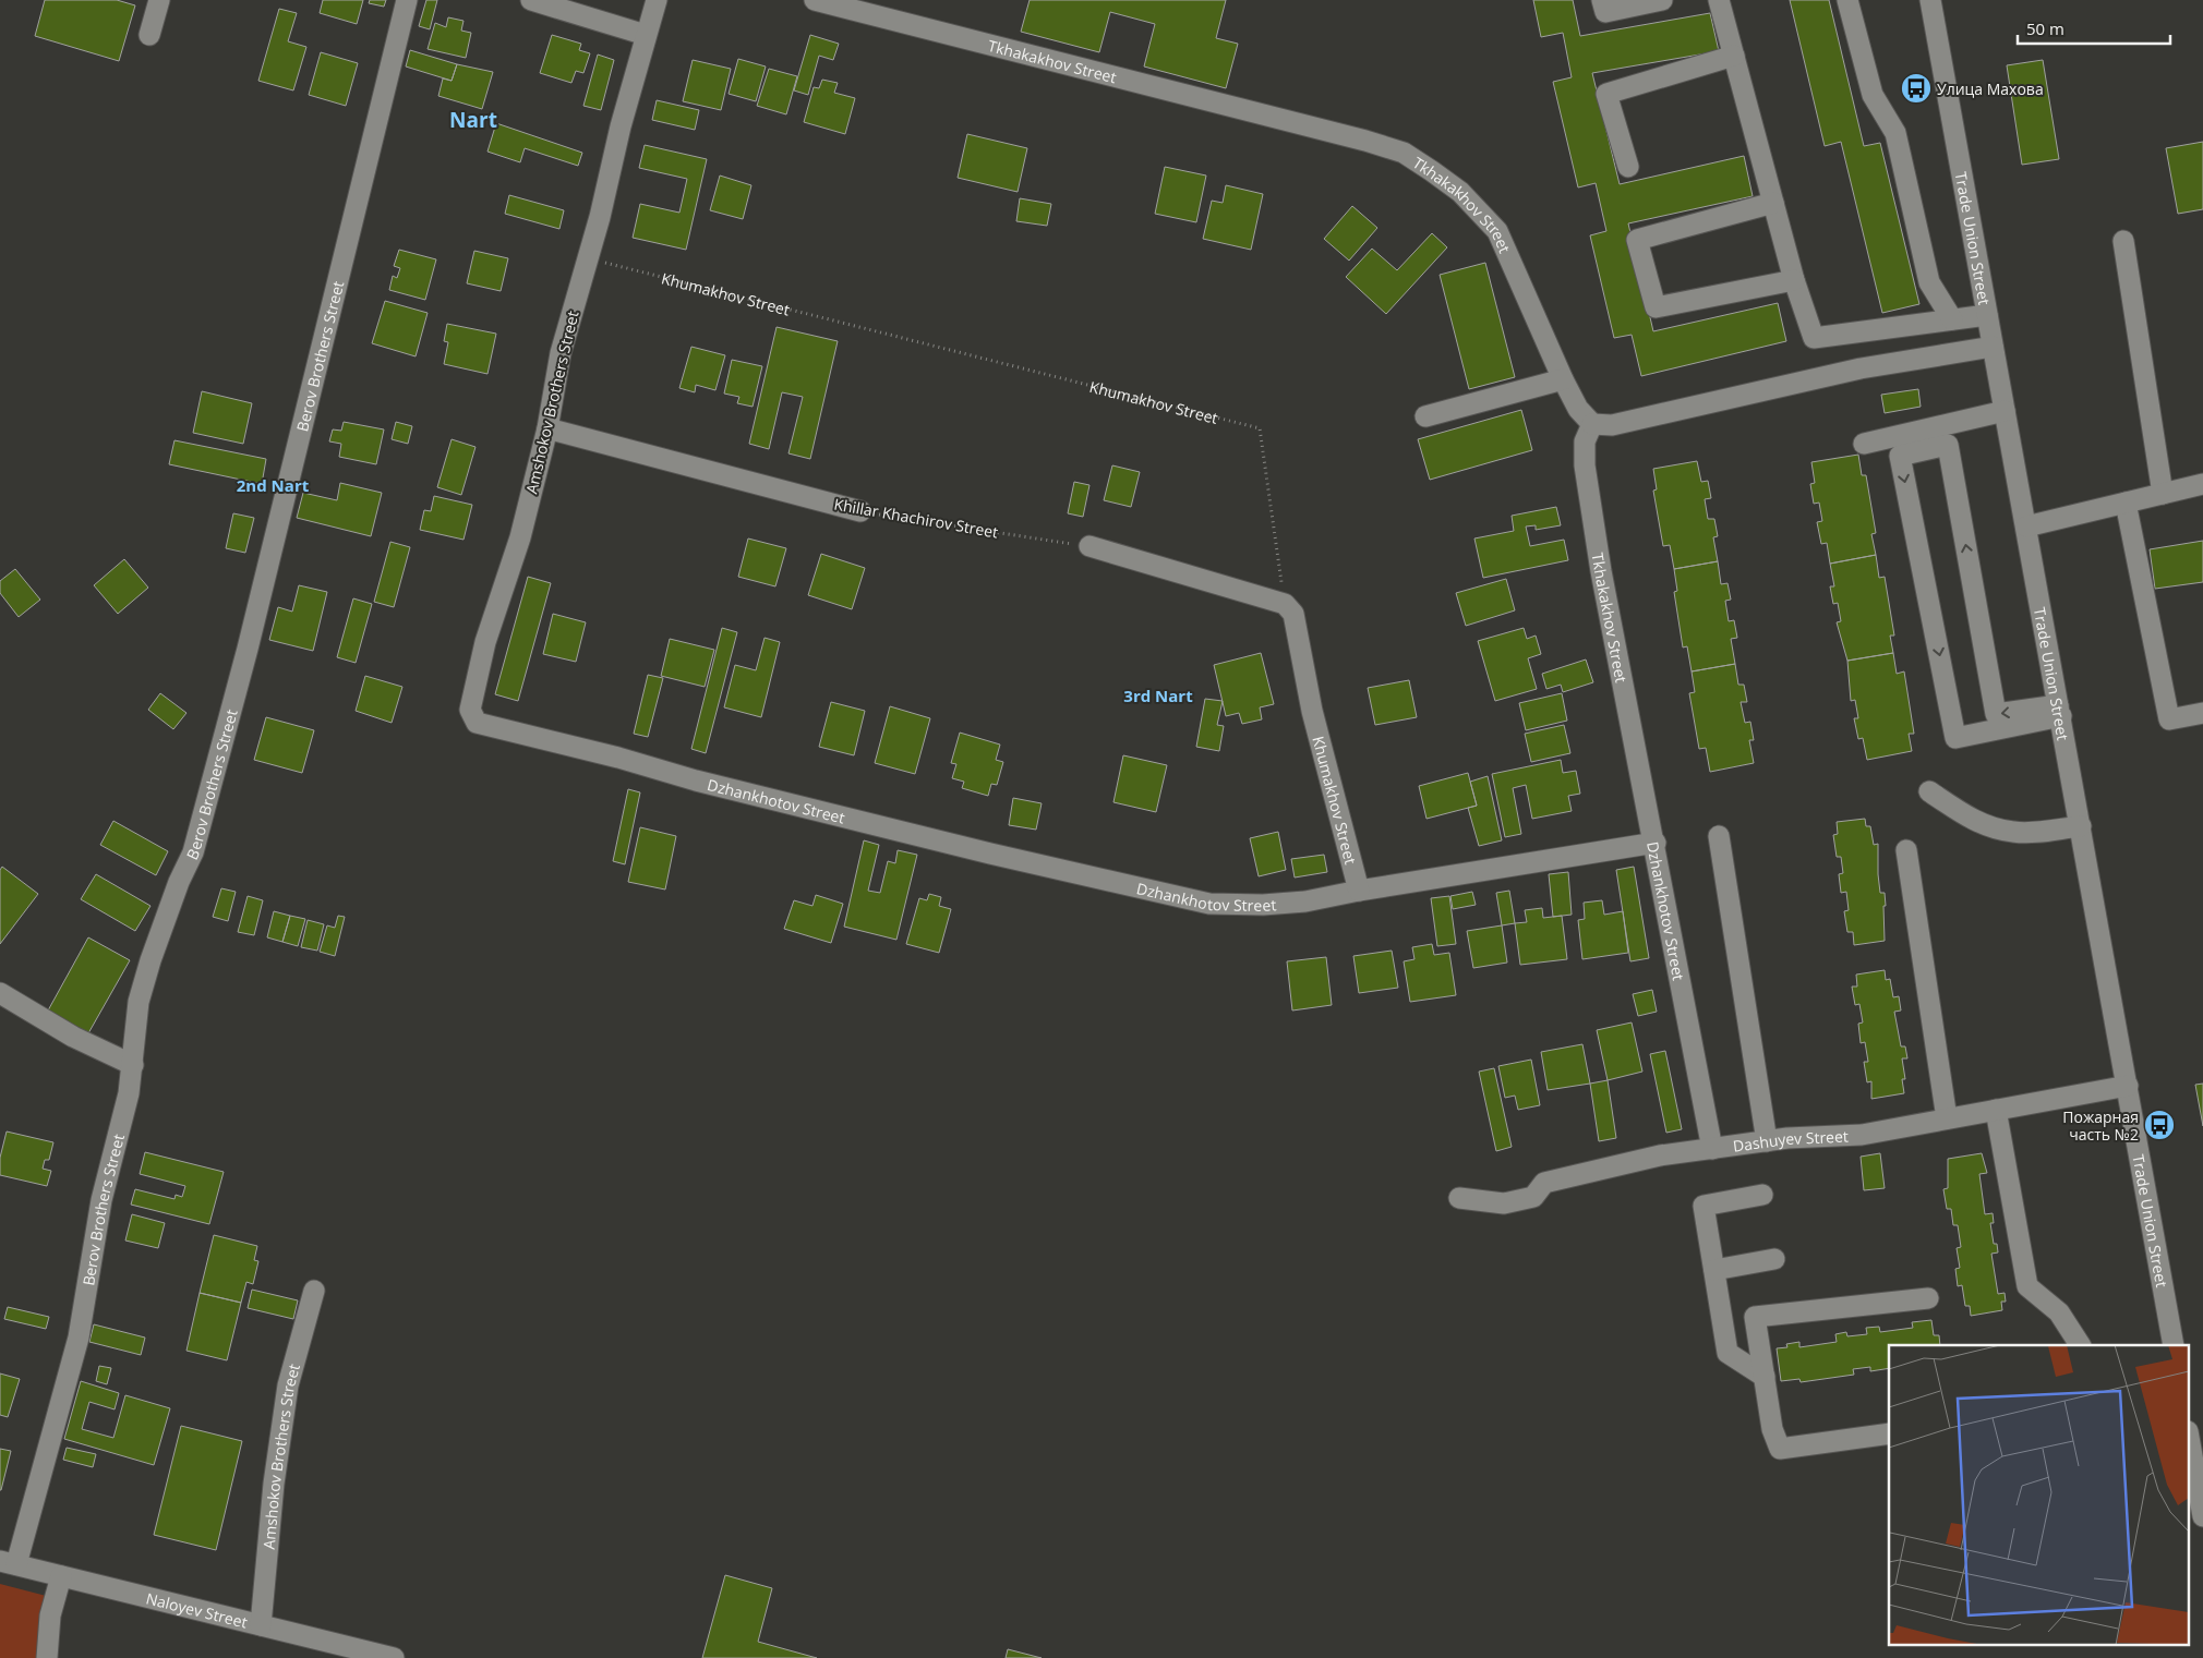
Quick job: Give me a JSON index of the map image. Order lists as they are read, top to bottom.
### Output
{
  "streets": {
    "street": [
      "Tkhakakhov Street",
      "Trade Union Street",
      "Khumakhov Street",
      "Berov Brothers Street",
      "Amshokov Brothers Street",
      "Khillar Khachirov Street",
      "Dzhankhotov Street",
      "Dashuyev Street",
      "Naloyev Street"
    ]
  },
  "crossings": [
    ["Tkhakakhov Street", "Dzhankhotov Street"],
    ["Trade Union Street", "Dashuyev Street"],
    ["Khumakhov Street", "Amshokov Brothers Street"],
    ["Khumakhov Street", "Dzhankhotov Street"],
    ["Berov Brothers Street", "Naloyev Street"],
    ["Amshokov Brothers Street", "Khillar Khachirov Street"],
    ["Amshokov Brothers Street", "Dzhankhotov Street"],
    ["Amshokov Brothers Street", "Naloyev Street"],
    ["Dzhankhotov Street", "Dashuyev Street"]
  ],
  "districts": ["Nart", "2nd Nart", "3rd Nart"],
  "places": {
    "bus stop": ["Улица Махова", "Пожарная часть №2"]
  },
  "scale_bar": "50 m"
}
